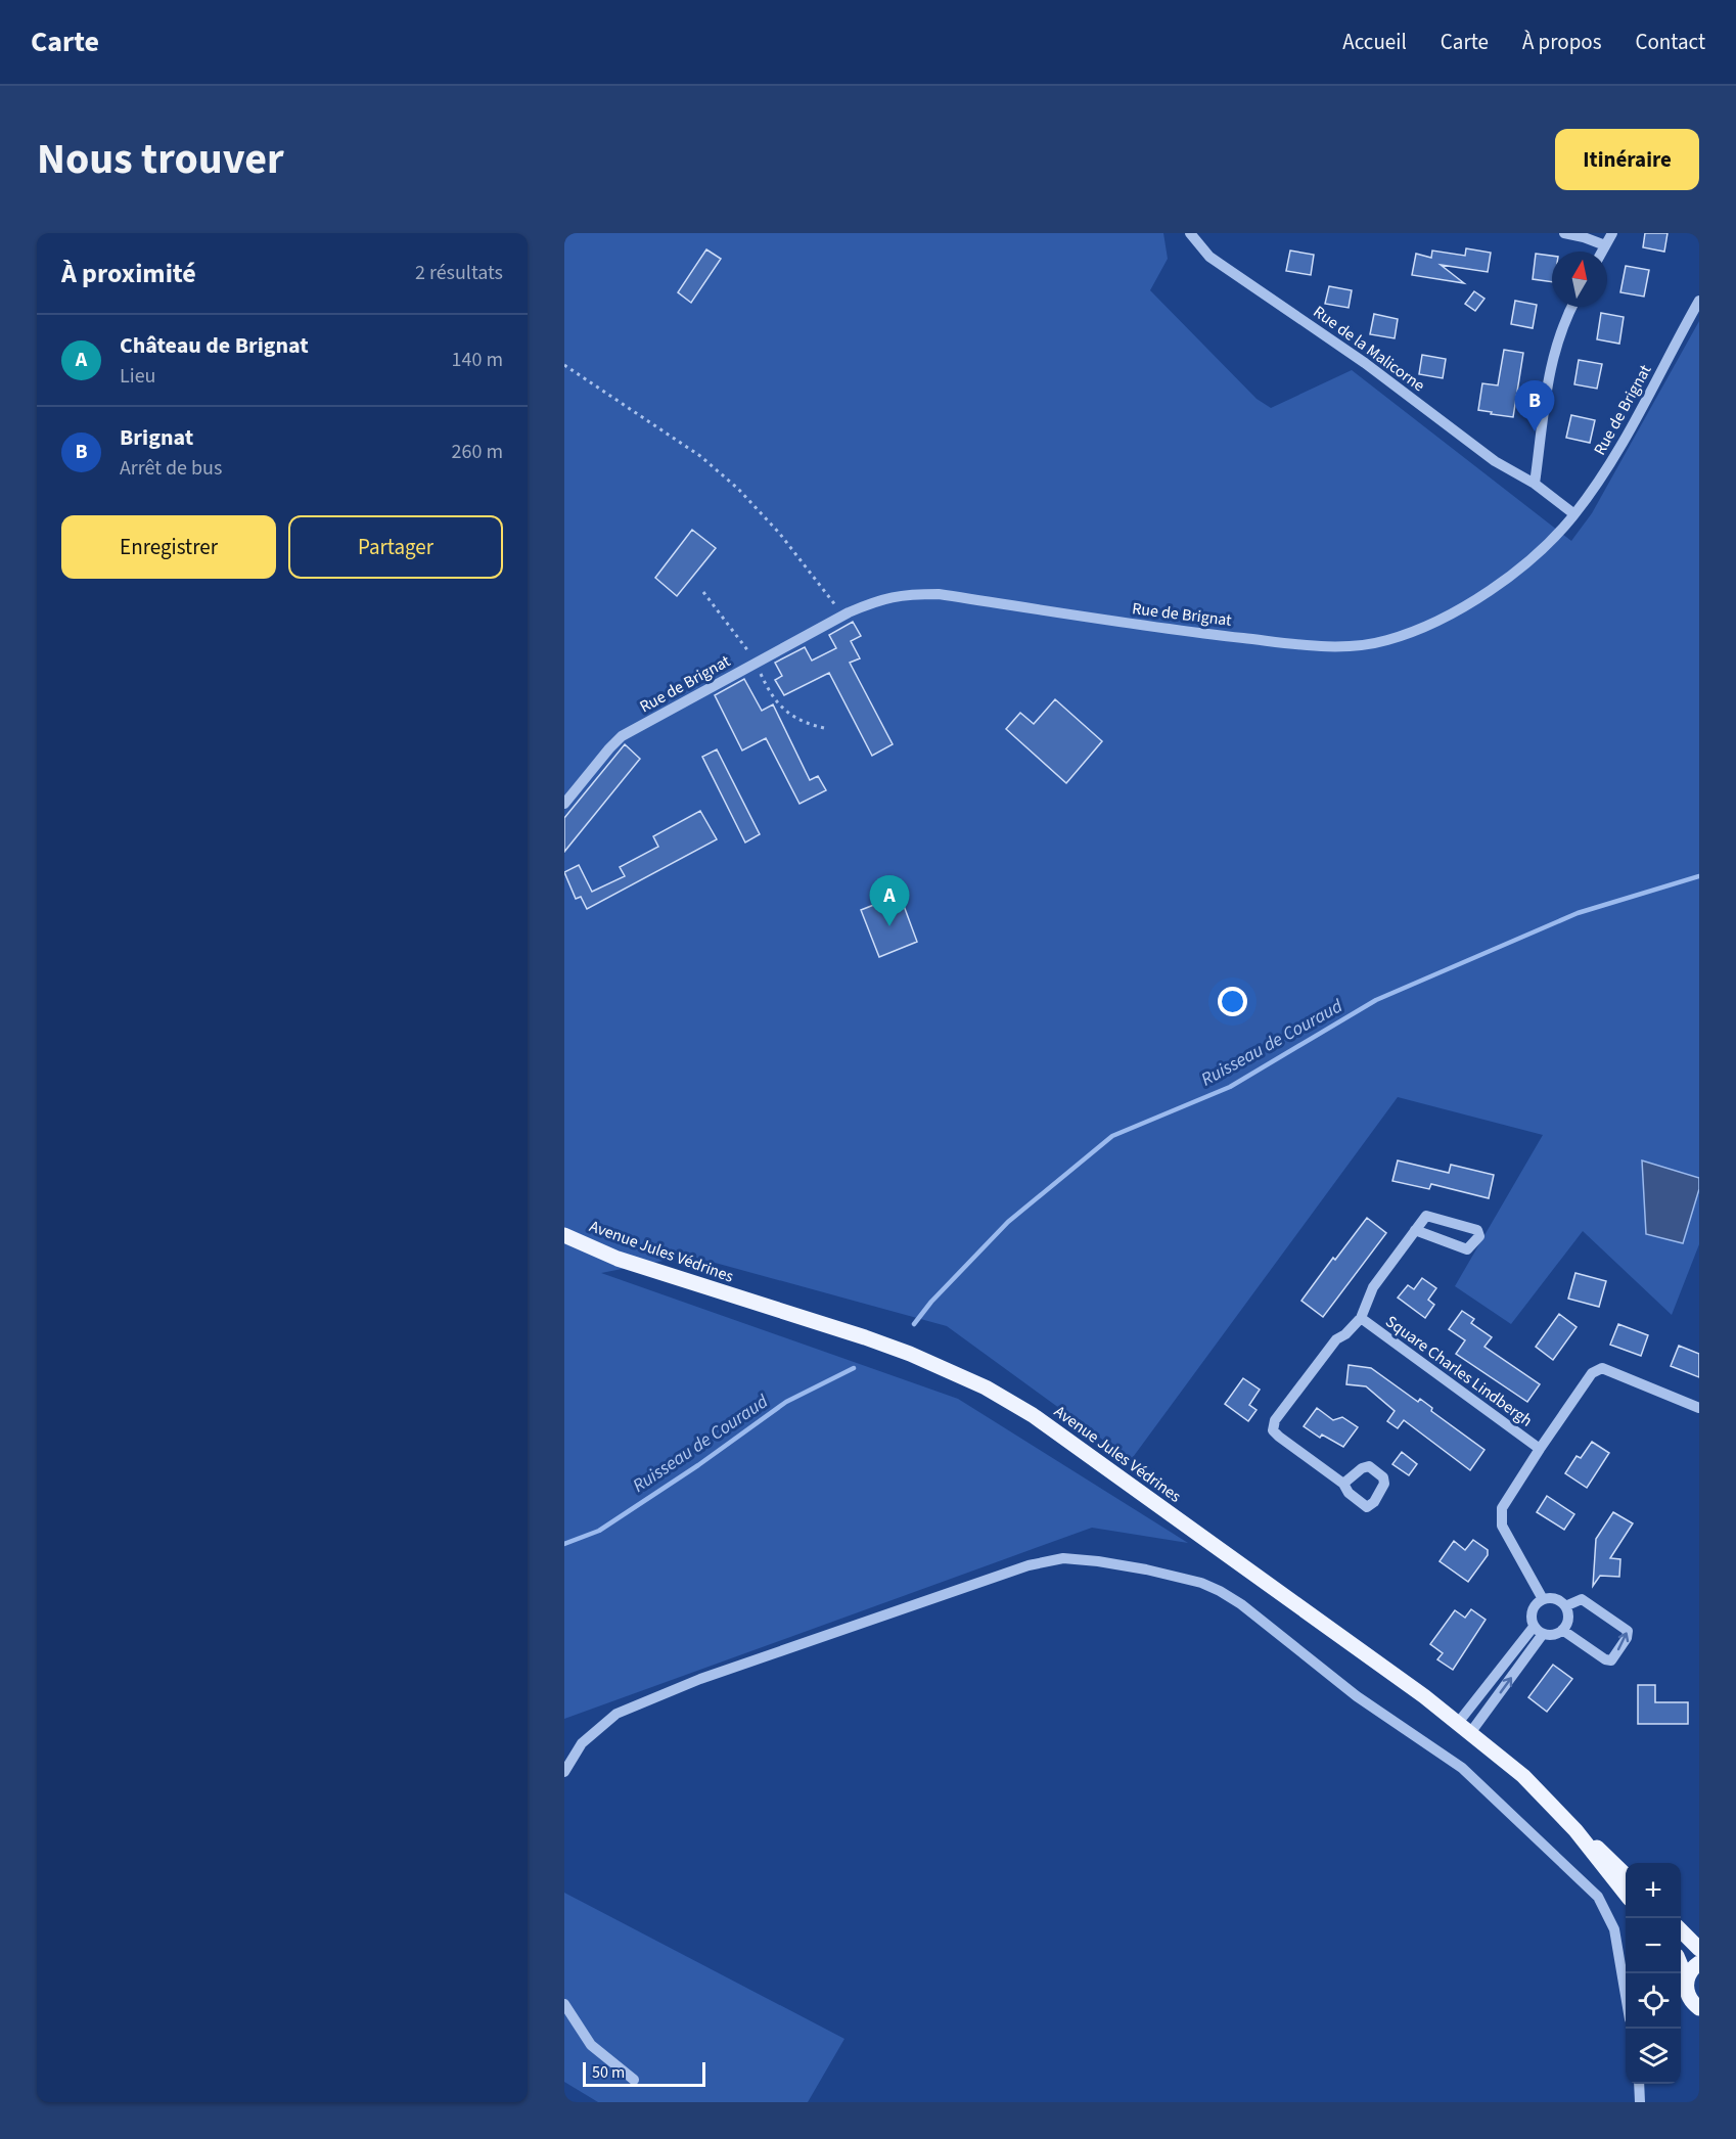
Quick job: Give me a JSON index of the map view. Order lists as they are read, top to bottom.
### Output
{
  "streets": {
    "main road": ["Avenue Jules Védrines"],
    "street": ["Rue de la Malicorne", "Rue de Brignat", "Square Charles Lindbergh"]
  },
  "crossings": [
    ["Rue de la Malicorne", "Rue de Brignat"]
  ],
  "water": ["Ruisseau de Couraud"],
  "scale_bar": "50 m",
  "north": "top",
  "page": {
    "header": "Carte",
    "nav": [
      "Accueil",
      "Carte",
      "À propos",
      "Contact"
    ],
    "title": "Nous trouver",
    "buttons": [
      "Itinéraire",
      ["Enregistrer", "Partager"]
    ],
    "heading": ["À proximité", "2 résultats"],
    "list": [
      {
        "mark": "A",
        "name": "Château de Brignat",
        "note": "Lieu",
        "value": "140 m"
      },
      {
        "mark": "B",
        "name": "Brignat",
        "note": "Arrêt de bus",
        "value": "260 m"
      }
    ],
    "pins": ["B", "A"],
    "map_buttons": ["+", "−"],
    "scale": "50 m"
  }
}
